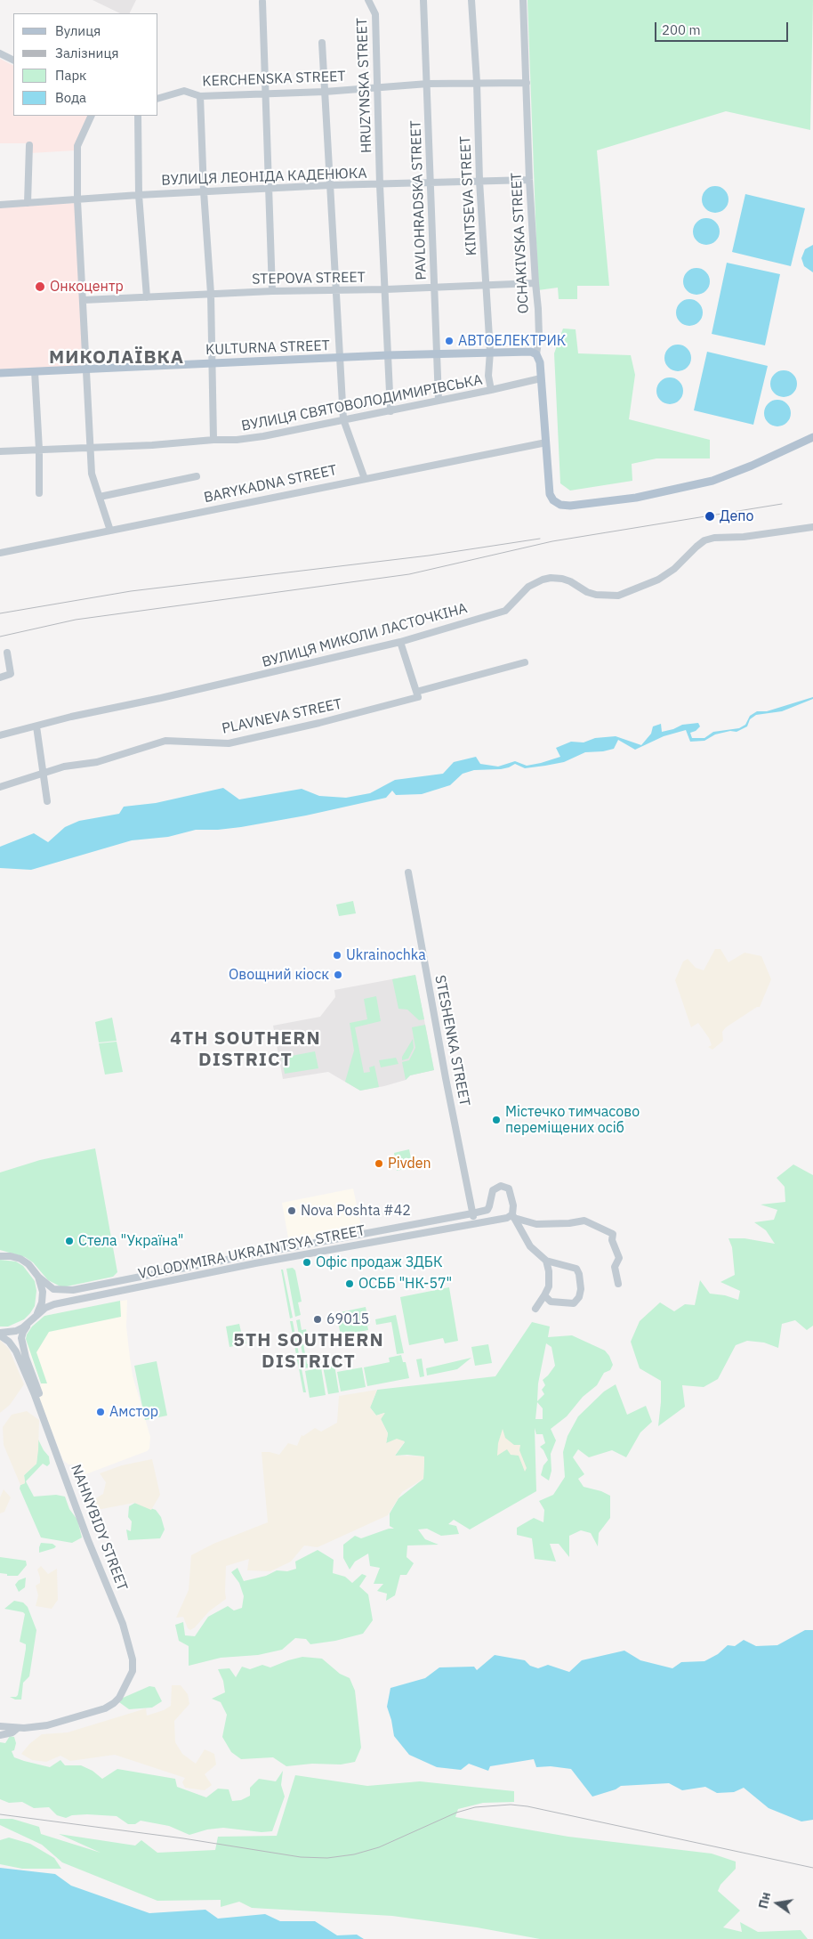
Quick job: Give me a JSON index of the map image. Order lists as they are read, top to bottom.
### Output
{
  "streets": {
    "main road": ["OCHAKIVSKA STREET", "KULTURNA STREET"],
    "street": [
      "KERCHENSKA STREET",
      "HRUZYNSKA STREET",
      "ВУЛИЦЯ ЛЕОНІДА КАДЕНЮКА",
      "KINTSEVA STREET",
      "PAVLOHRADSKA STREET",
      "STEPOVA STREET",
      "ВУЛИЦЯ СВЯТОВОЛОДИМИРІВСЬКА",
      "BARYKADNA STREET",
      "ВУЛИЦЯ МИКОЛИ ЛАСТОЧКІНА",
      "PLAVNEVA STREET",
      "STESHENKA STREET",
      "VOLODYMIRA UKRAINTSYA STREET",
      "NAHNYBIDY STREET"
    ]
  },
  "crossings": [
    ["KERCHENSKA STREET", "HRUZYNSKA STREET"],
    ["KERCHENSKA STREET", "KINTSEVA STREET"],
    ["KERCHENSKA STREET", "PAVLOHRADSKA STREET"],
    ["KERCHENSKA STREET", "OCHAKIVSKA STREET"],
    ["HRUZYNSKA STREET", "ВУЛИЦЯ ЛЕОНІДА КАДЕНЮКА"],
    ["HRUZYNSKA STREET", "STEPOVA STREET"],
    ["HRUZYNSKA STREET", "KULTURNA STREET"],
    ["HRUZYNSKA STREET", "ВУЛИЦЯ СВЯТОВОЛОДИМИРІВСЬКА"],
    ["ВУЛИЦЯ ЛЕОНІДА КАДЕНЮКА", "KINTSEVA STREET"],
    ["ВУЛИЦЯ ЛЕОНІДА КАДЕНЮКА", "PAVLOHRADSKA STREET"],
    ["ВУЛИЦЯ ЛЕОНІДА КАДЕНЮКА", "OCHAKIVSKA STREET"],
    ["KINTSEVA STREET", "STEPOVA STREET"],
    ["KINTSEVA STREET", "KULTURNA STREET"],
    ["KINTSEVA STREET", "ВУЛИЦЯ СВЯТОВОЛОДИМИРІВСЬКА"],
    ["PAVLOHRADSKA STREET", "STEPOVA STREET"],
    ["PAVLOHRADSKA STREET", "KULTURNA STREET"],
    ["PAVLOHRADSKA STREET", "ВУЛИЦЯ СВЯТОВОЛОДИМИРІВСЬКА"],
    ["OCHAKIVSKA STREET", "STEPOVA STREET"],
    ["OCHAKIVSKA STREET", "KULTURNA STREET"],
    ["OCHAKIVSKA STREET", "ВУЛИЦЯ СВЯТОВОЛОДИМИРІВСЬКА"],
    ["OCHAKIVSKA STREET", "BARYKADNA STREET"],
    ["STESHENKA STREET", "VOLODYMIRA UKRAINTSYA STREET"],
    ["VOLODYMIRA UKRAINTSYA STREET", "NAHNYBIDY STREET"]
  ],
  "districts": ["МИКОЛАЇВКА", "4TH SOUTHERN DISTRICT", "5TH SOUTHERN DISTRICT"],
  "places": [
    "Онкоцентр",
    "АВТОЕЛЕКТРИК",
    "Депо",
    "Ukrainochka",
    "Овощний кіоск",
    "Містечко тимчасово переміщених осіб",
    "Pivden",
    "Nova Poshta #42",
    "Стела \"Україна\"",
    "Офіс продаж ЗДБК",
    "ОСББ \"НК-57\"",
    "69015",
    "Амстор"
  ],
  "legend": [
    "Вулиця",
    "Залізниця",
    "Парк",
    "Вода"
  ],
  "scale_bar": "200 m",
  "north": "left"
}
